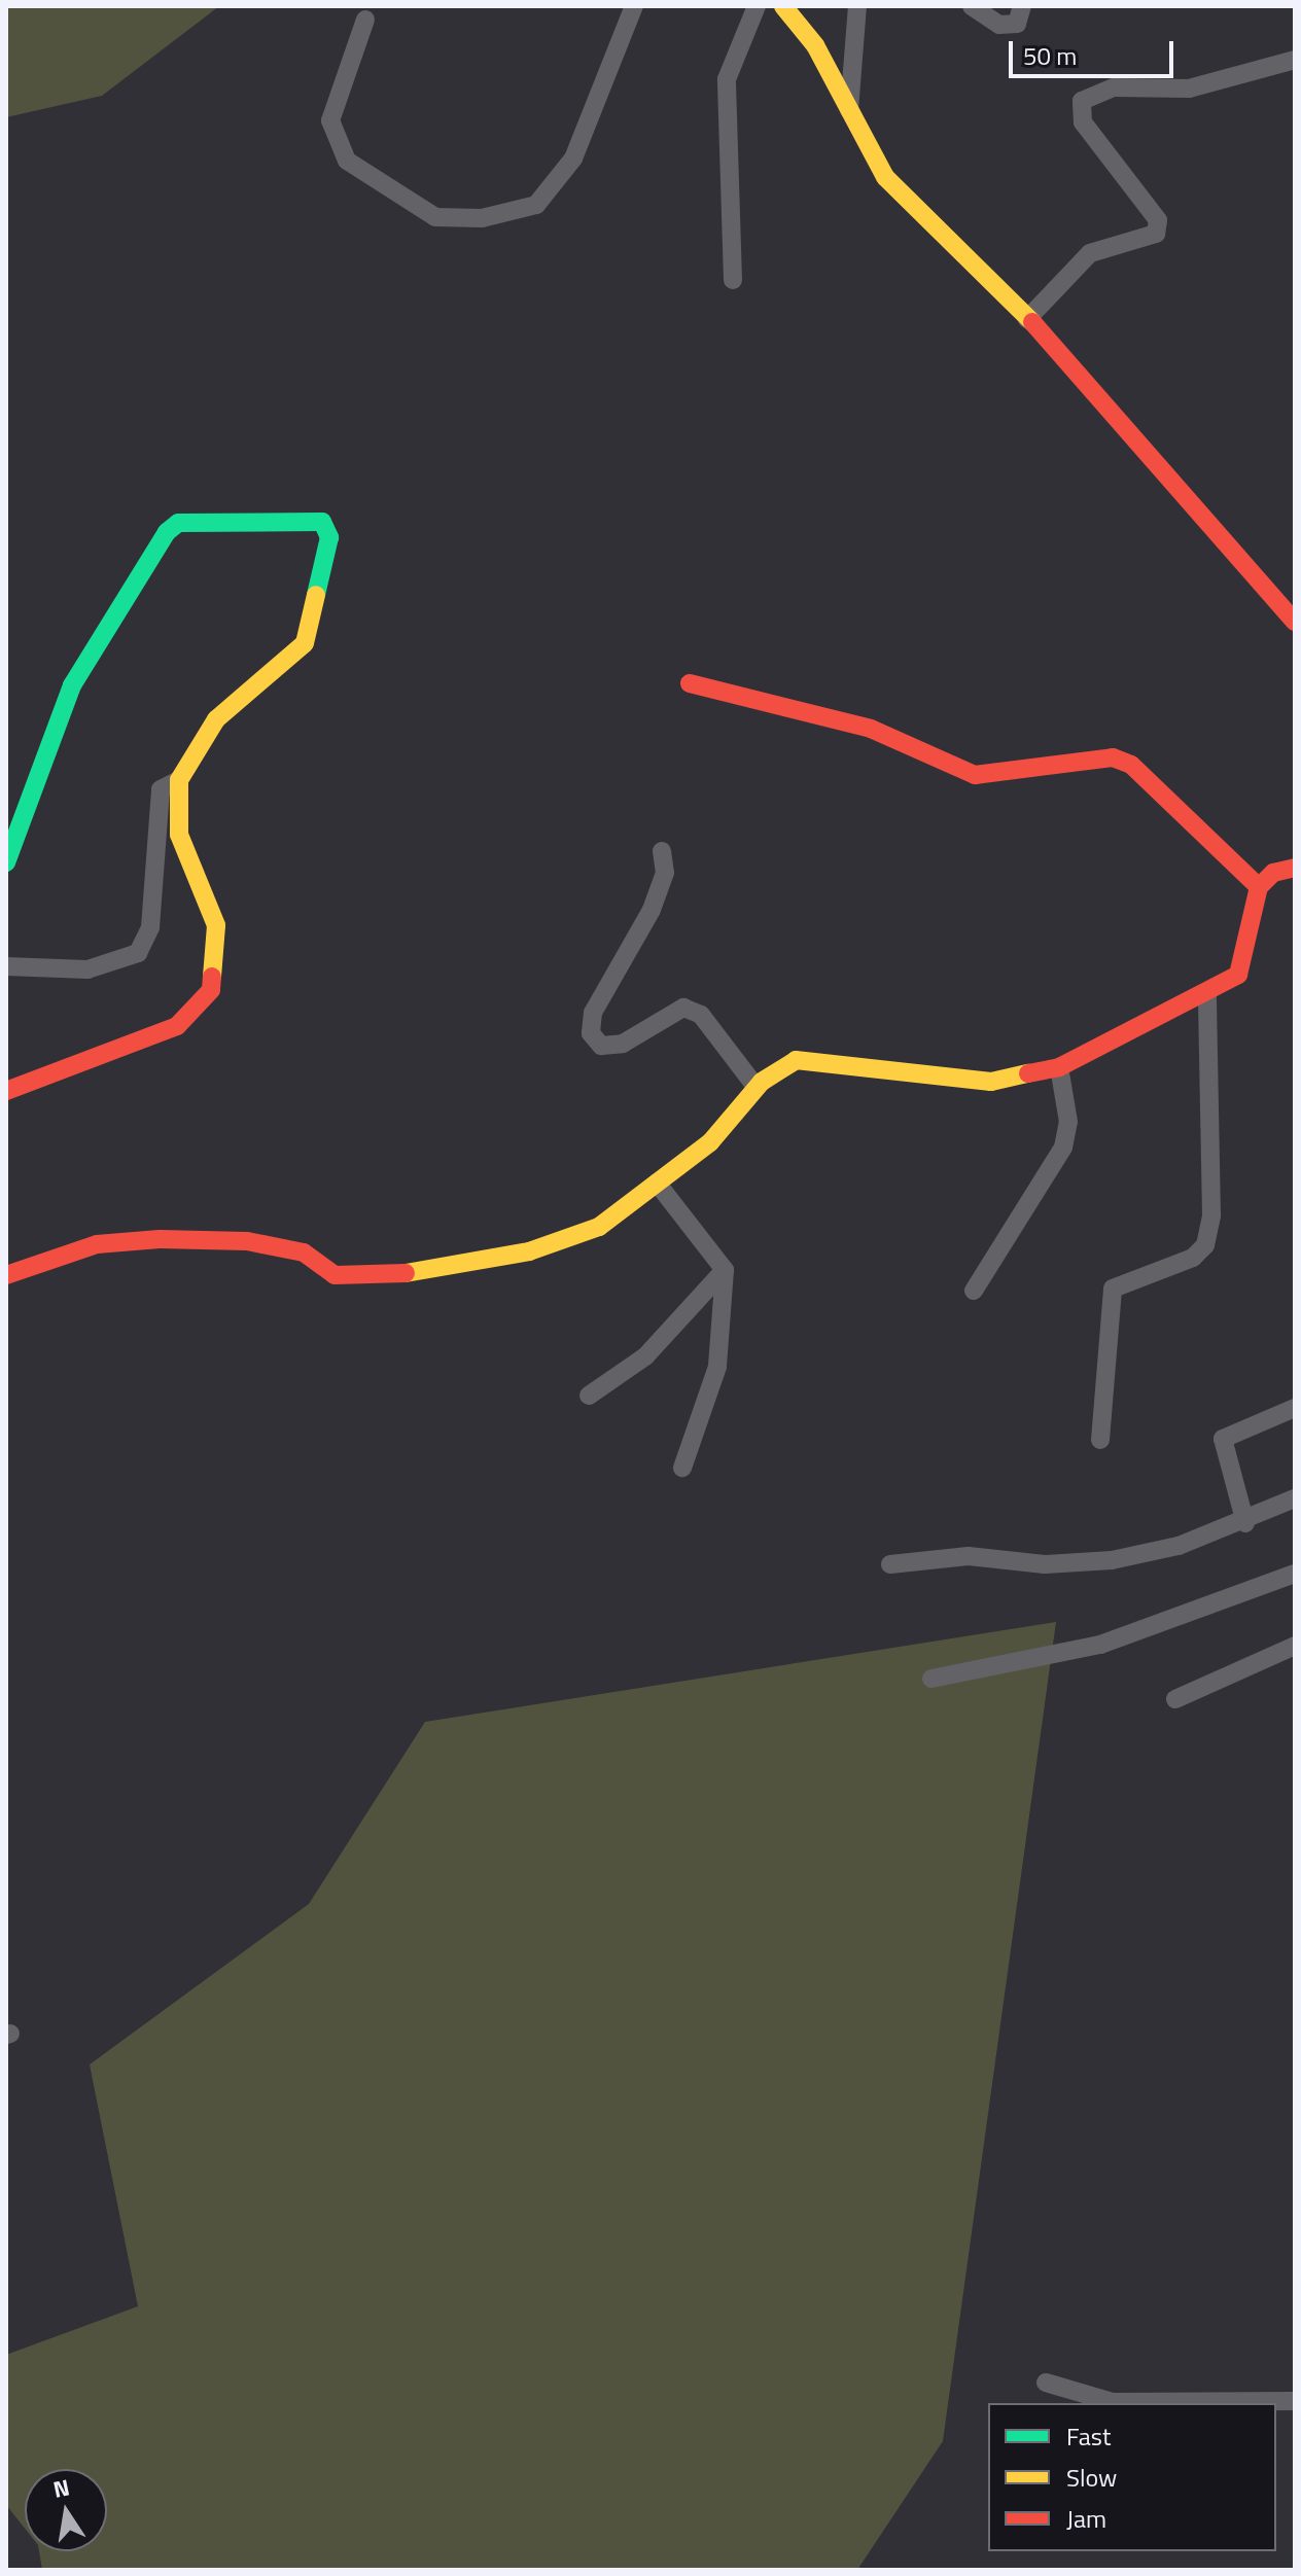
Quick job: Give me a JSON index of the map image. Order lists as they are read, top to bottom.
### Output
{
  "legend": ["Fast", "Slow", "Jam"],
  "scale_bar": "50 m",
  "north": "top"
}
